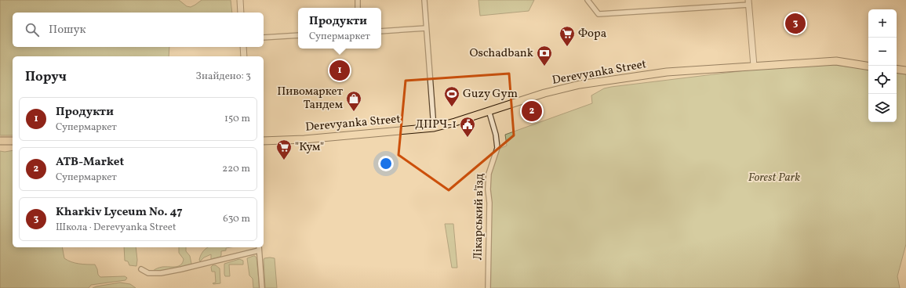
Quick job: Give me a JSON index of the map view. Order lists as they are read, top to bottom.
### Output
{
  "streets": {
    "main road": ["Derevyanka Street"],
    "street": ["Лікарський в'їзд"]
  },
  "crossings": [
    ["Derevyanka Street", "Лікарський в'їзд"]
  ],
  "parks": ["Forest Park"],
  "places": {
    "supermarket": ["Фора", "\"Кум\""],
    "bank": ["Oschadbank"],
    "sports": ["Guzy Gym"],
    "shop": ["Пивомаркет Тандем"],
    "public building": ["ДПРЧ-1"]
  },
  "page": {
    "popup": ["Продукти", "Супермаркет"],
    "map_buttons": ["+", "−"],
    "pins": ["3", "1", "2"],
    "search": "Пошук",
    "heading": ["Поруч", "Знайдено: 3"],
    "list": [
      {
        "mark": "1",
        "name": "Продукти",
        "note": "Супермаркет",
        "value": "150 m"
      },
      {
        "mark": "2",
        "name": "ATB-Market",
        "note": "Супермаркет",
        "value": "220 m"
      },
      {
        "mark": "3",
        "name": "Kharkiv Lyceum No. 47",
        "note": "Школа · Derevyanka Street",
        "value": "630 m"
      }
    ]
  }
}
